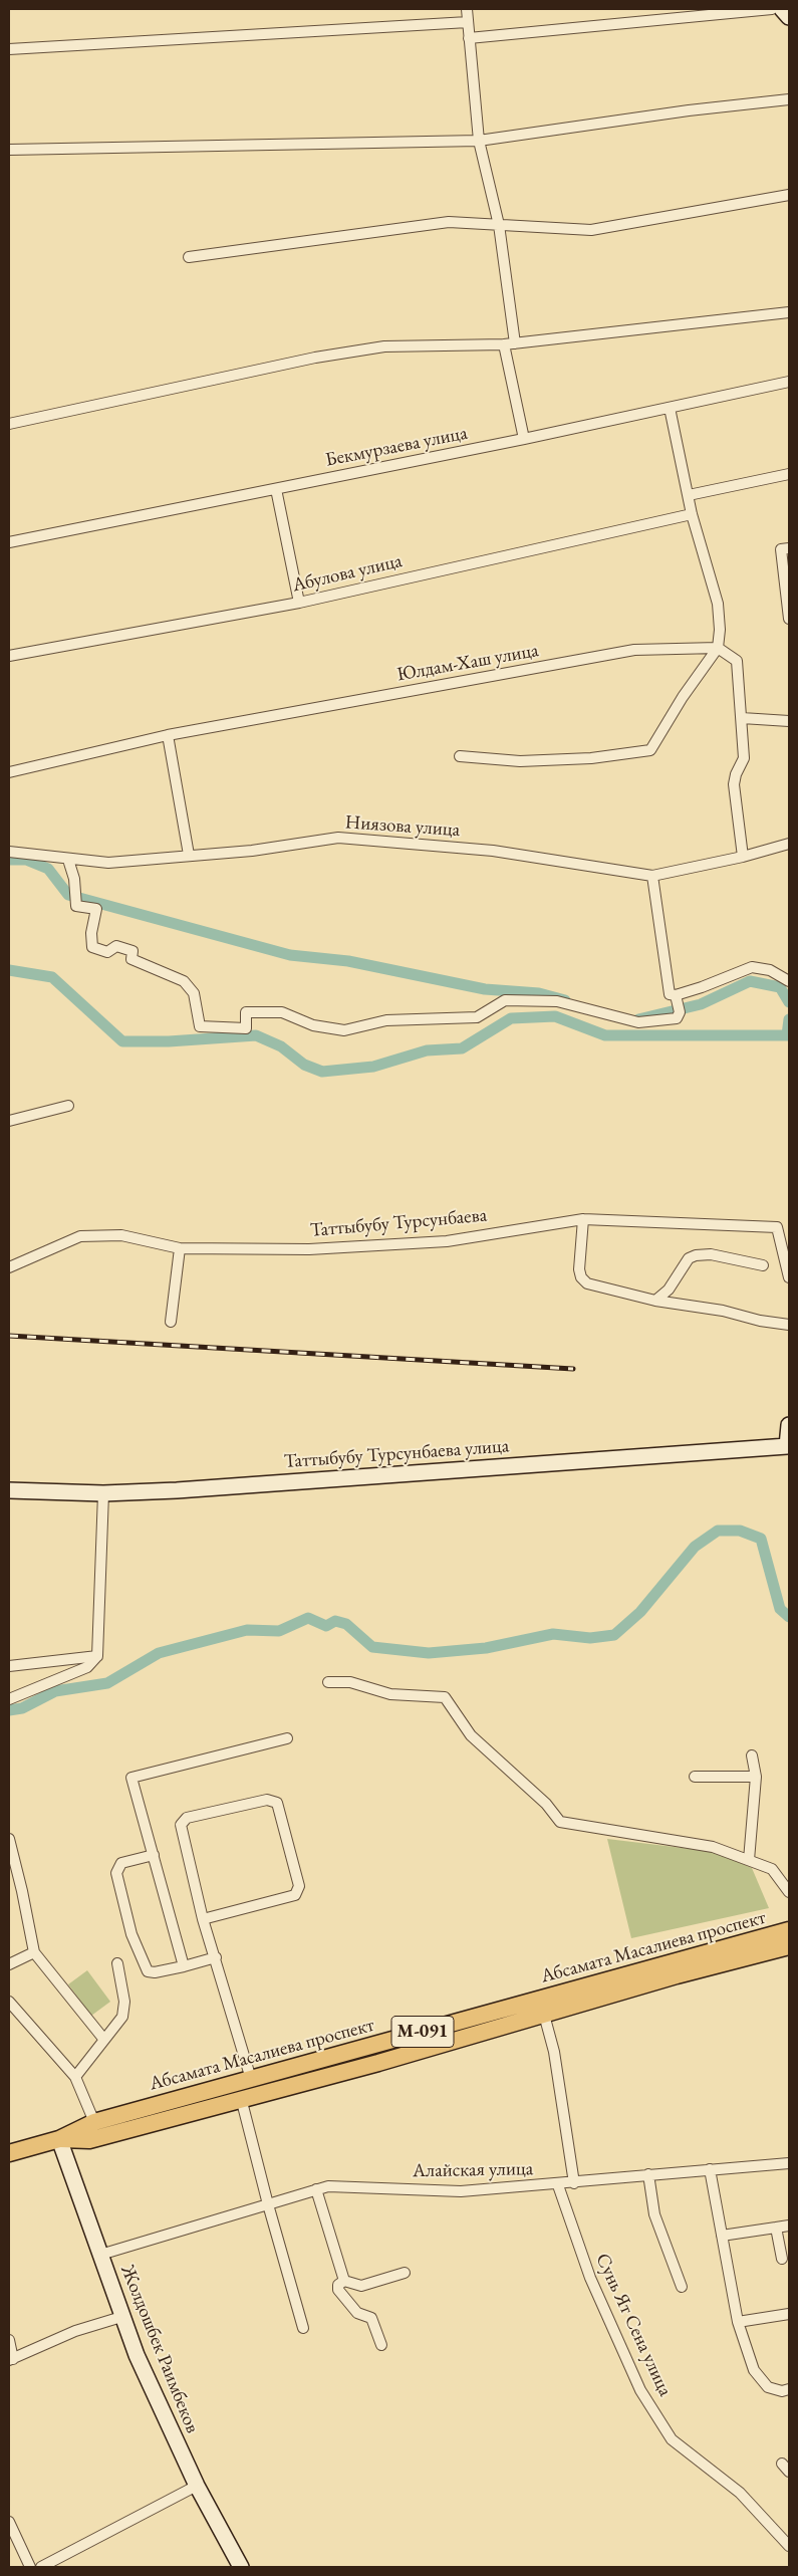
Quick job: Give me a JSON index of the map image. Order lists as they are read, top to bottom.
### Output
{
  "streets": {
    "main road": ["Абсамата Масалиева проспект", "М-091"],
    "street": [
      "Бекмурзаева улица",
      "Абулова улица",
      "Юлдам-Хаш улица",
      "Ниязова улица",
      "Таттыбубу Турсунбаева",
      "Таттыбубу Турсунбаева улица",
      "Алайская улица",
      "Сунь Ят Сена улица",
      "Жолдошбек Раимбеков"
    ]
  },
  "crossings": [
    ["Абсамата Масалиева проспект", "М-091"],
    ["Абсамата Масалиева проспект", "Жолдошбек Раимбеков"],
    ["М-091", "Жолдошбек Раимбеков"],
    ["Алайская улица", "Сунь Ят Сена улица"],
    ["Алайская улица", "Жолдошбек Раимбеков"]
  ]
}
